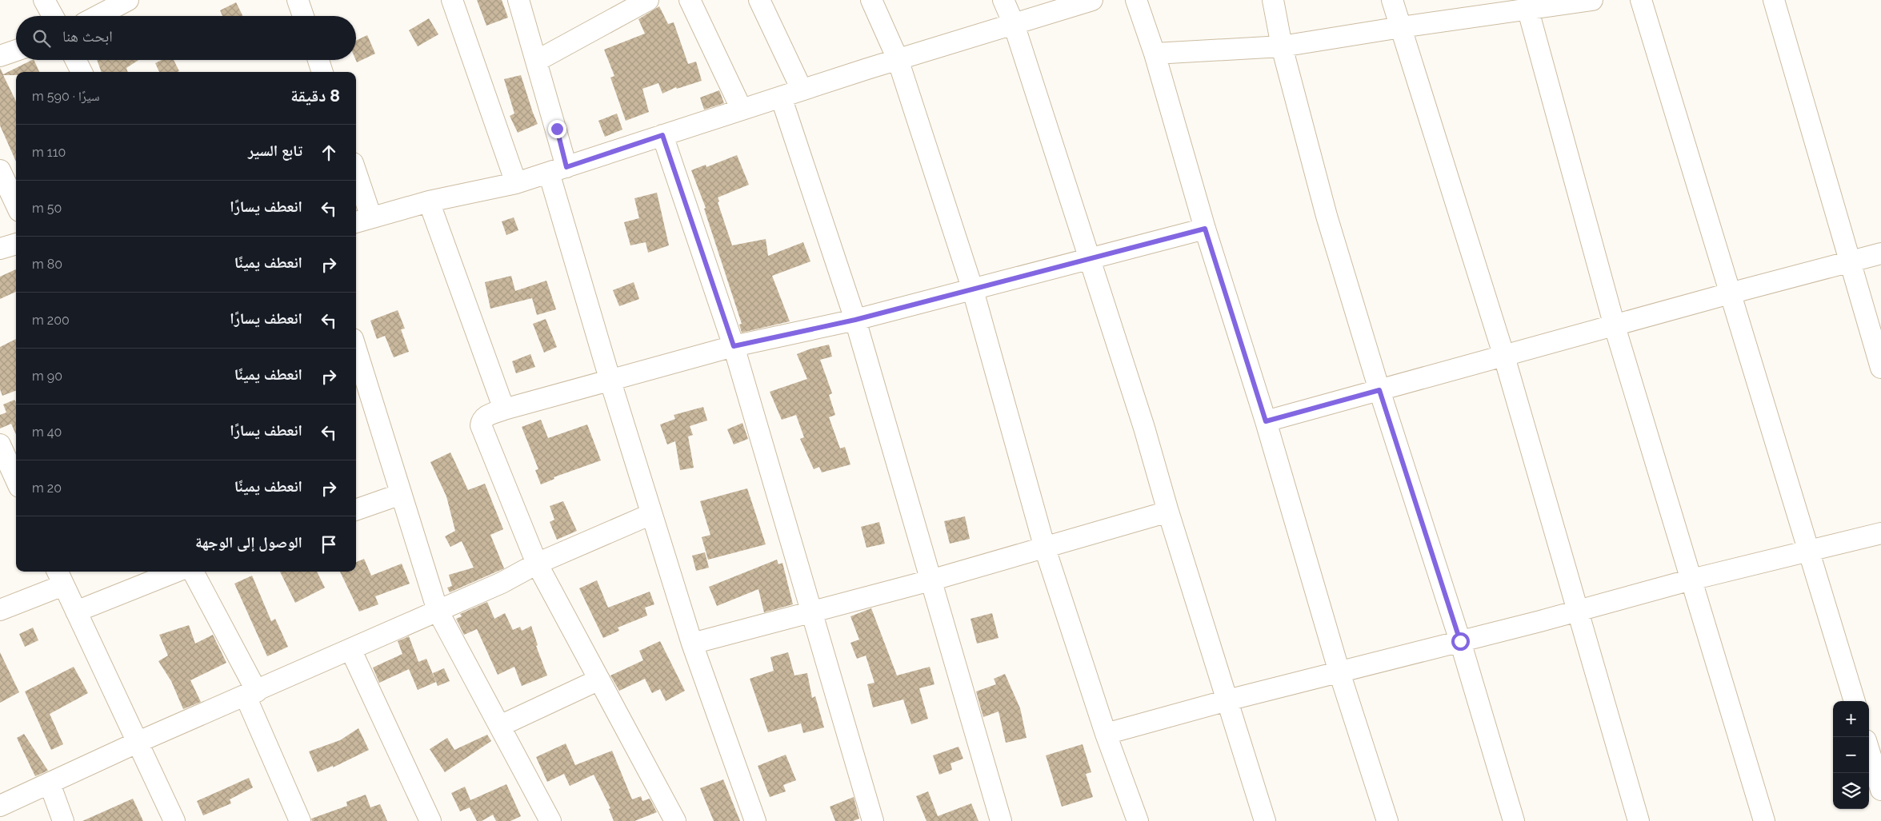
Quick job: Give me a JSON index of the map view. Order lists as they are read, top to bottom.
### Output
{
  "page": {
    "search": "ابحث هنا",
    "heading": ["8 دقيقة", "سيرًا · 590 m"],
    "list": [
      ["تابع السير", "110 m"],
      ["انعطف يسارًا", "50 m"],
      ["انعطف يمينًا", "80 m"],
      ["انعطف يسارًا", "200 m"],
      ["انعطف يمينًا", "90 m"],
      ["انعطف يسارًا", "40 m"],
      ["انعطف يمينًا", "20 m"],
      "الوصول إلى الوجهة"
    ],
    "map_buttons": ["+", "−"]
  }
}
